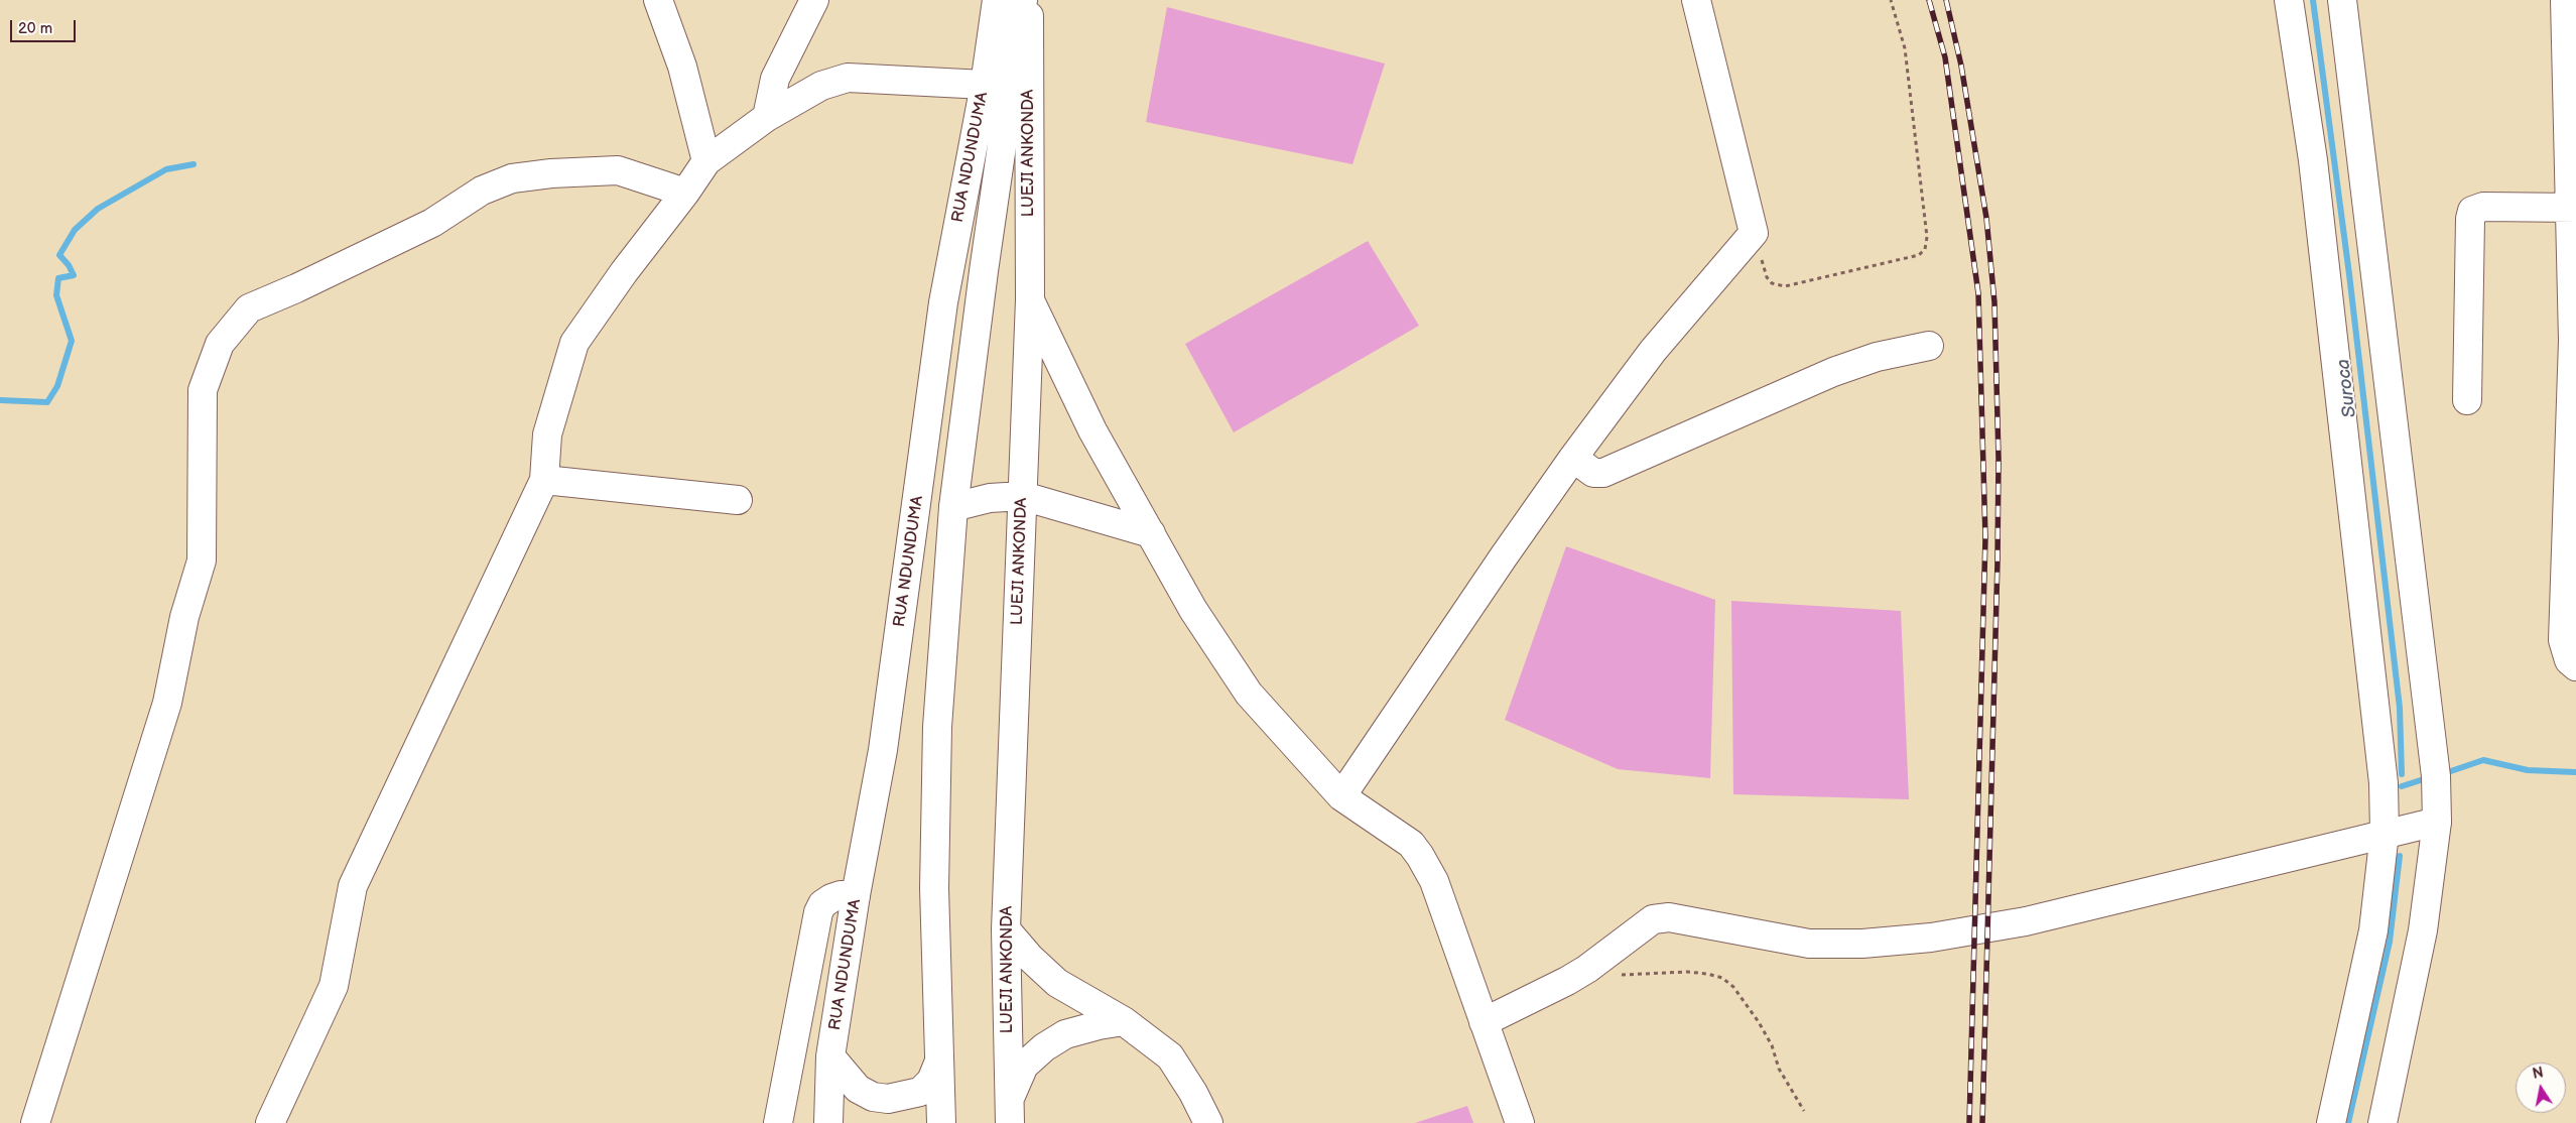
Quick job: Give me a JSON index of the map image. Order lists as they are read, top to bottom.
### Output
{
  "streets": {
    "street": ["LUEJI ANKONDA", "RUA NDUNDUMA"]
  },
  "water": ["Suroca"],
  "scale_bar": "20 m",
  "north": "top"
}
